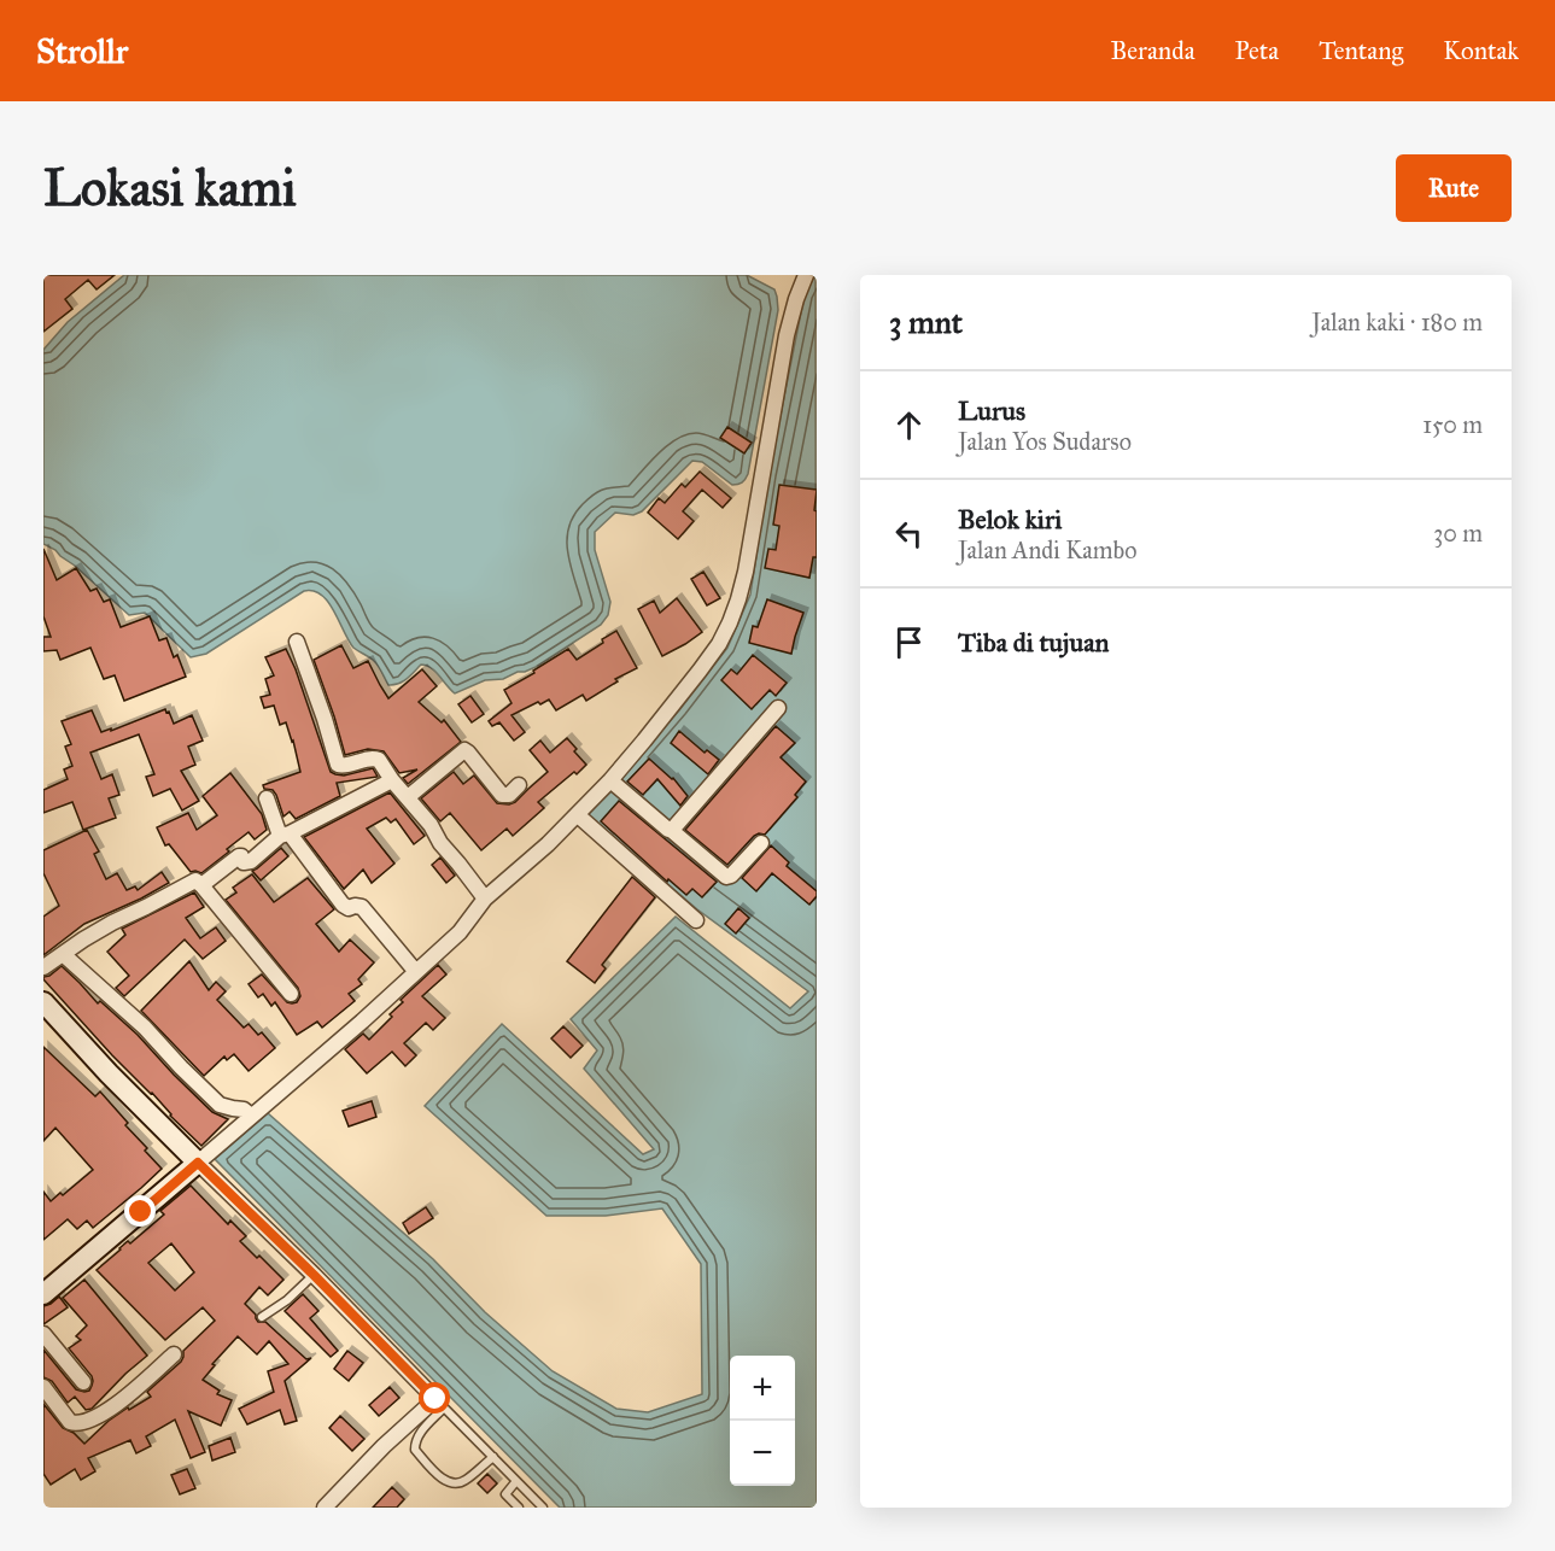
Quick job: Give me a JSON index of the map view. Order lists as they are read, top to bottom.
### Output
{
  "page": {
    "header": "Strollr",
    "nav": [
      "Beranda",
      "Peta",
      "Tentang",
      "Kontak"
    ],
    "buttons": "Rute",
    "title": "Lokasi kami",
    "heading": ["3 mnt", "Jalan kaki · 180 m"],
    "list": [
      ["Lurus", "Jalan Yos Sudarso", "150 m"],
      ["Belok kiri", "Jalan Andi Kambo", "30 m"],
      "Tiba di tujuan"
    ],
    "map_buttons": ["+", "−"]
  }
}
